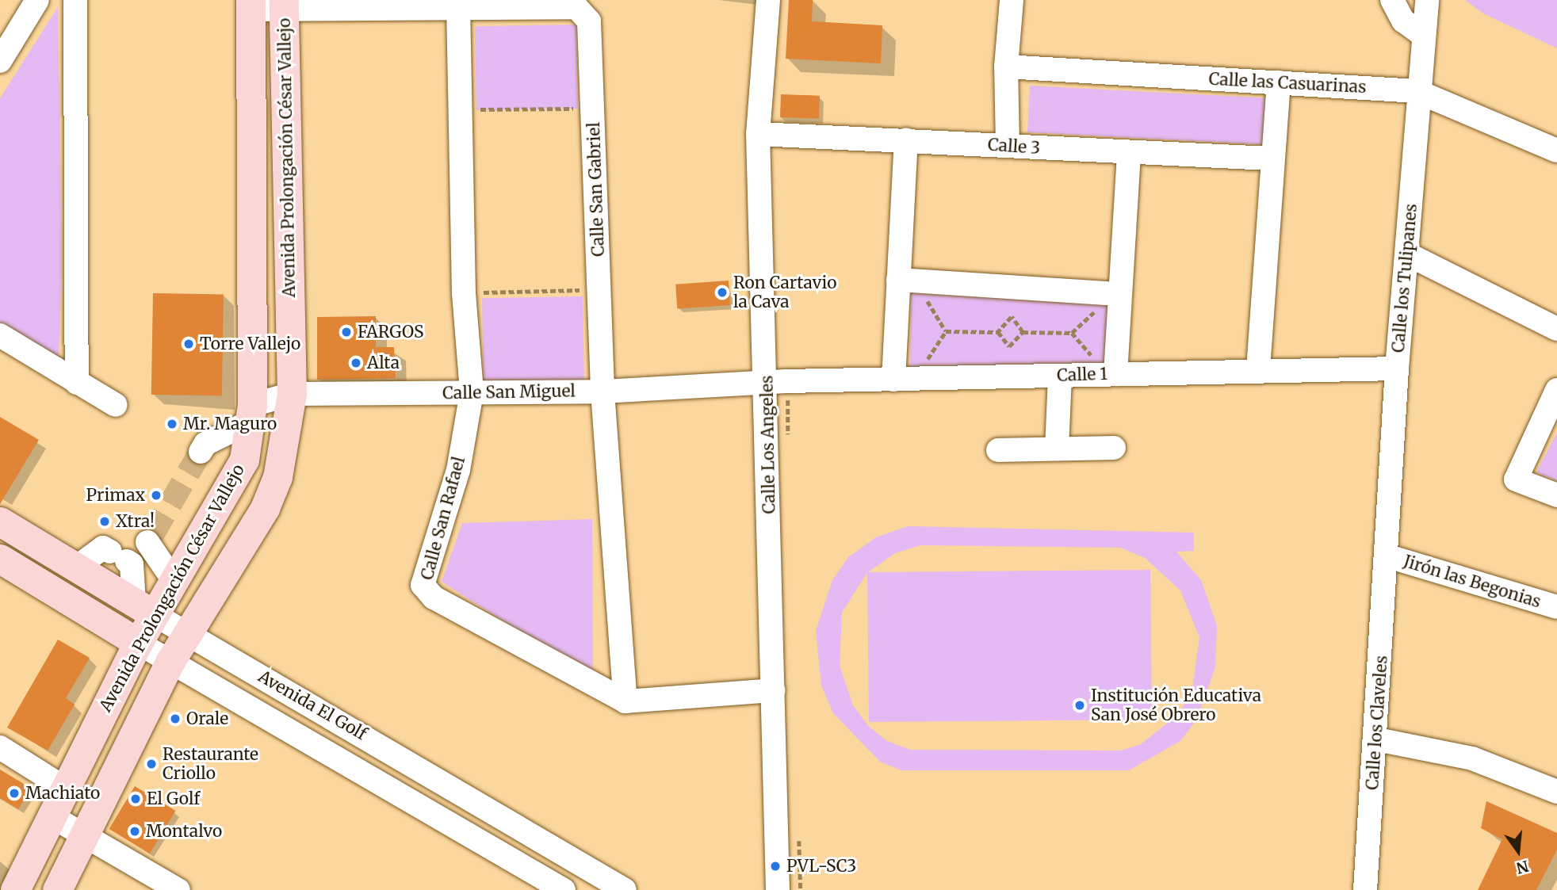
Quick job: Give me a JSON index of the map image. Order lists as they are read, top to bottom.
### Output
{
  "streets": {
    "main road": ["Avenida Prolongación César Vallejo", "Avenida El Golf"],
    "street": [
      "Calle las Casuarinas",
      "Calle 3",
      "Calle San Gabriel",
      "Calle los Tulipanes",
      "Calle 1",
      "Calle San Miguel",
      "Calle Los Angeles",
      "Calle San Rafael",
      "Jirón las Begonias",
      "Calle los Claveles"
    ]
  },
  "crossings": [
    ["Calle las Casuarinas", "Calle los Tulipanes"],
    ["Calle 3", "Calle Los Angeles"],
    ["Avenida Prolongación César Vallejo", "Calle San Gabriel"],
    ["Avenida Prolongación César Vallejo", "Calle San Miguel"],
    ["Avenida Prolongación César Vallejo", "Avenida El Golf"],
    ["Calle San Gabriel", "Calle San Miguel"],
    ["Calle San Gabriel", "Calle San Rafael"],
    ["Calle los Tulipanes", "Calle 1"],
    ["Calle los Tulipanes", "Jirón las Begonias"],
    ["Calle los Tulipanes", "Calle los Claveles"],
    ["Calle 1", "Calle San Miguel"],
    ["Calle 1", "Calle Los Angeles"],
    ["Calle San Miguel", "Calle Los Angeles"],
    ["Calle San Miguel", "Calle San Rafael"],
    ["Jirón las Begonias", "Calle los Claveles"]
  ],
  "places": [
    "Ron Cartavio la Cava",
    "FARGOS",
    "Torre Vallejo",
    "Alta",
    "Mr. Maguro",
    "Primax",
    "Xtra!",
    "Institución Educativa San José Obrero",
    "Orale",
    "Restaurante Criollo",
    "Machiato",
    "El Golf",
    "Montalvo",
    "PVL-SC3"
  ],
  "north": "bottom"
}
